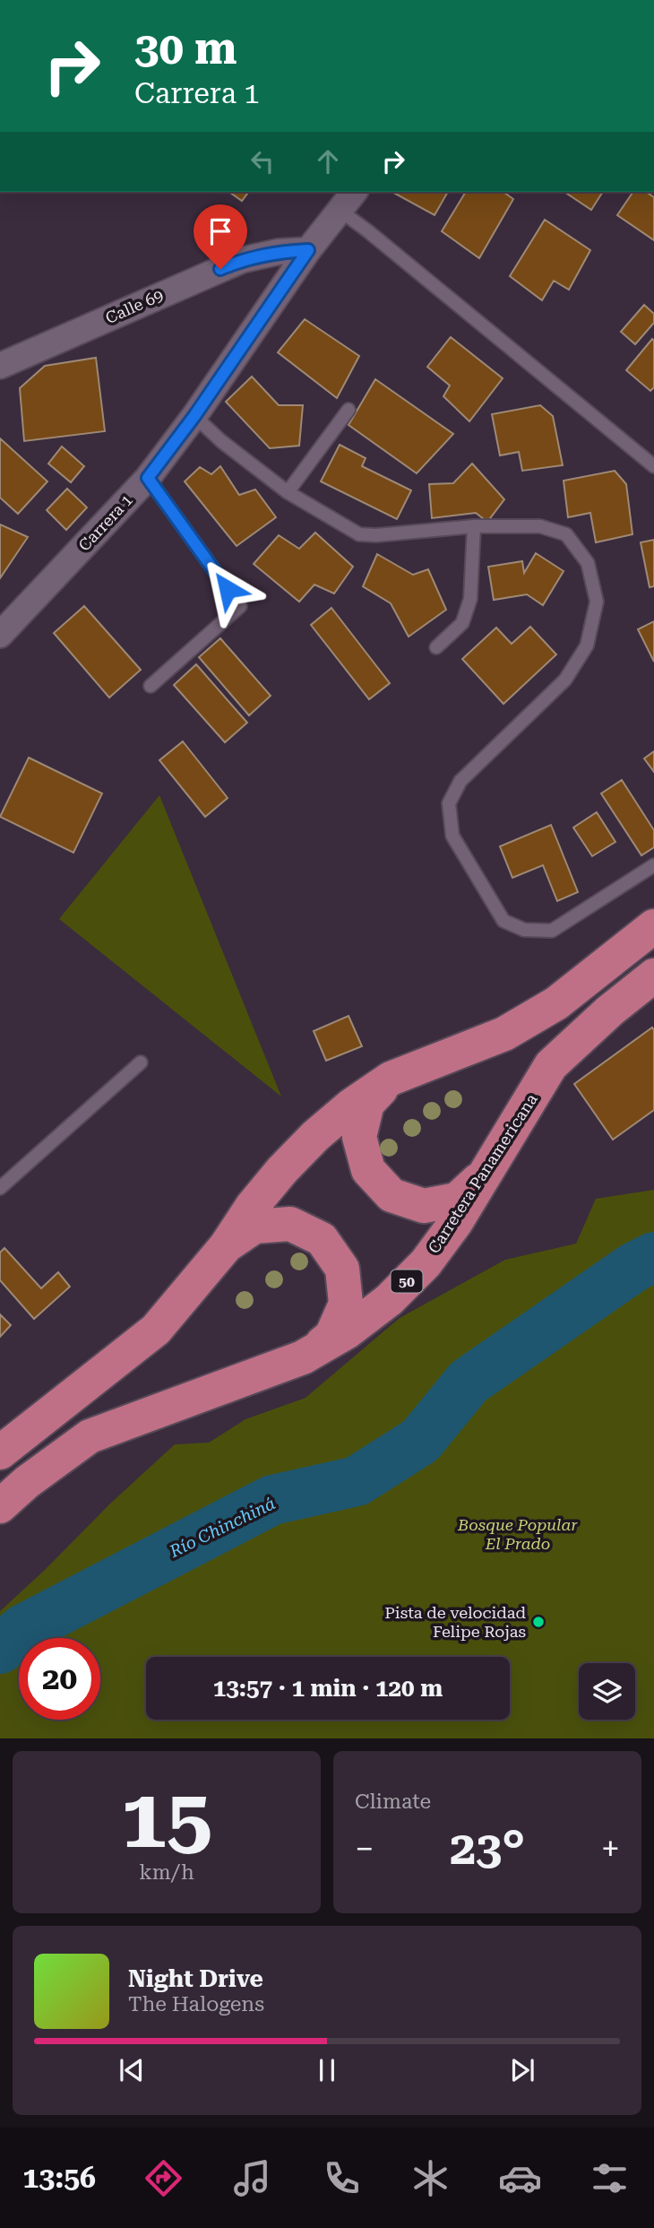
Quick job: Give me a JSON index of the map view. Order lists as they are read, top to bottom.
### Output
{
  "streets": {
    "highway": ["Carretera Panamericana", "50"],
    "street": ["Calle 69", "Carrera 1"]
  },
  "crossings": [
    ["Calle 69", "Carrera 1"]
  ],
  "water": ["Río Chinchiná"],
  "parks": ["Bosque Popular El Prado"],
  "places": ["Pista de velocidad Felipe Rojas"],
  "page": {
    "turn": ["30 m", "Carrera 1"],
    "limit": "20",
    "trip": "13:57 · 1 min · 120 m",
    "tile": [
      ["15", "km/h"],
      "Climate"
    ],
    "heat": ["−", "23°", "+"],
    "song": ["Night Drive", "The Halogens"],
    "tabs": "13:56"
  }
}
